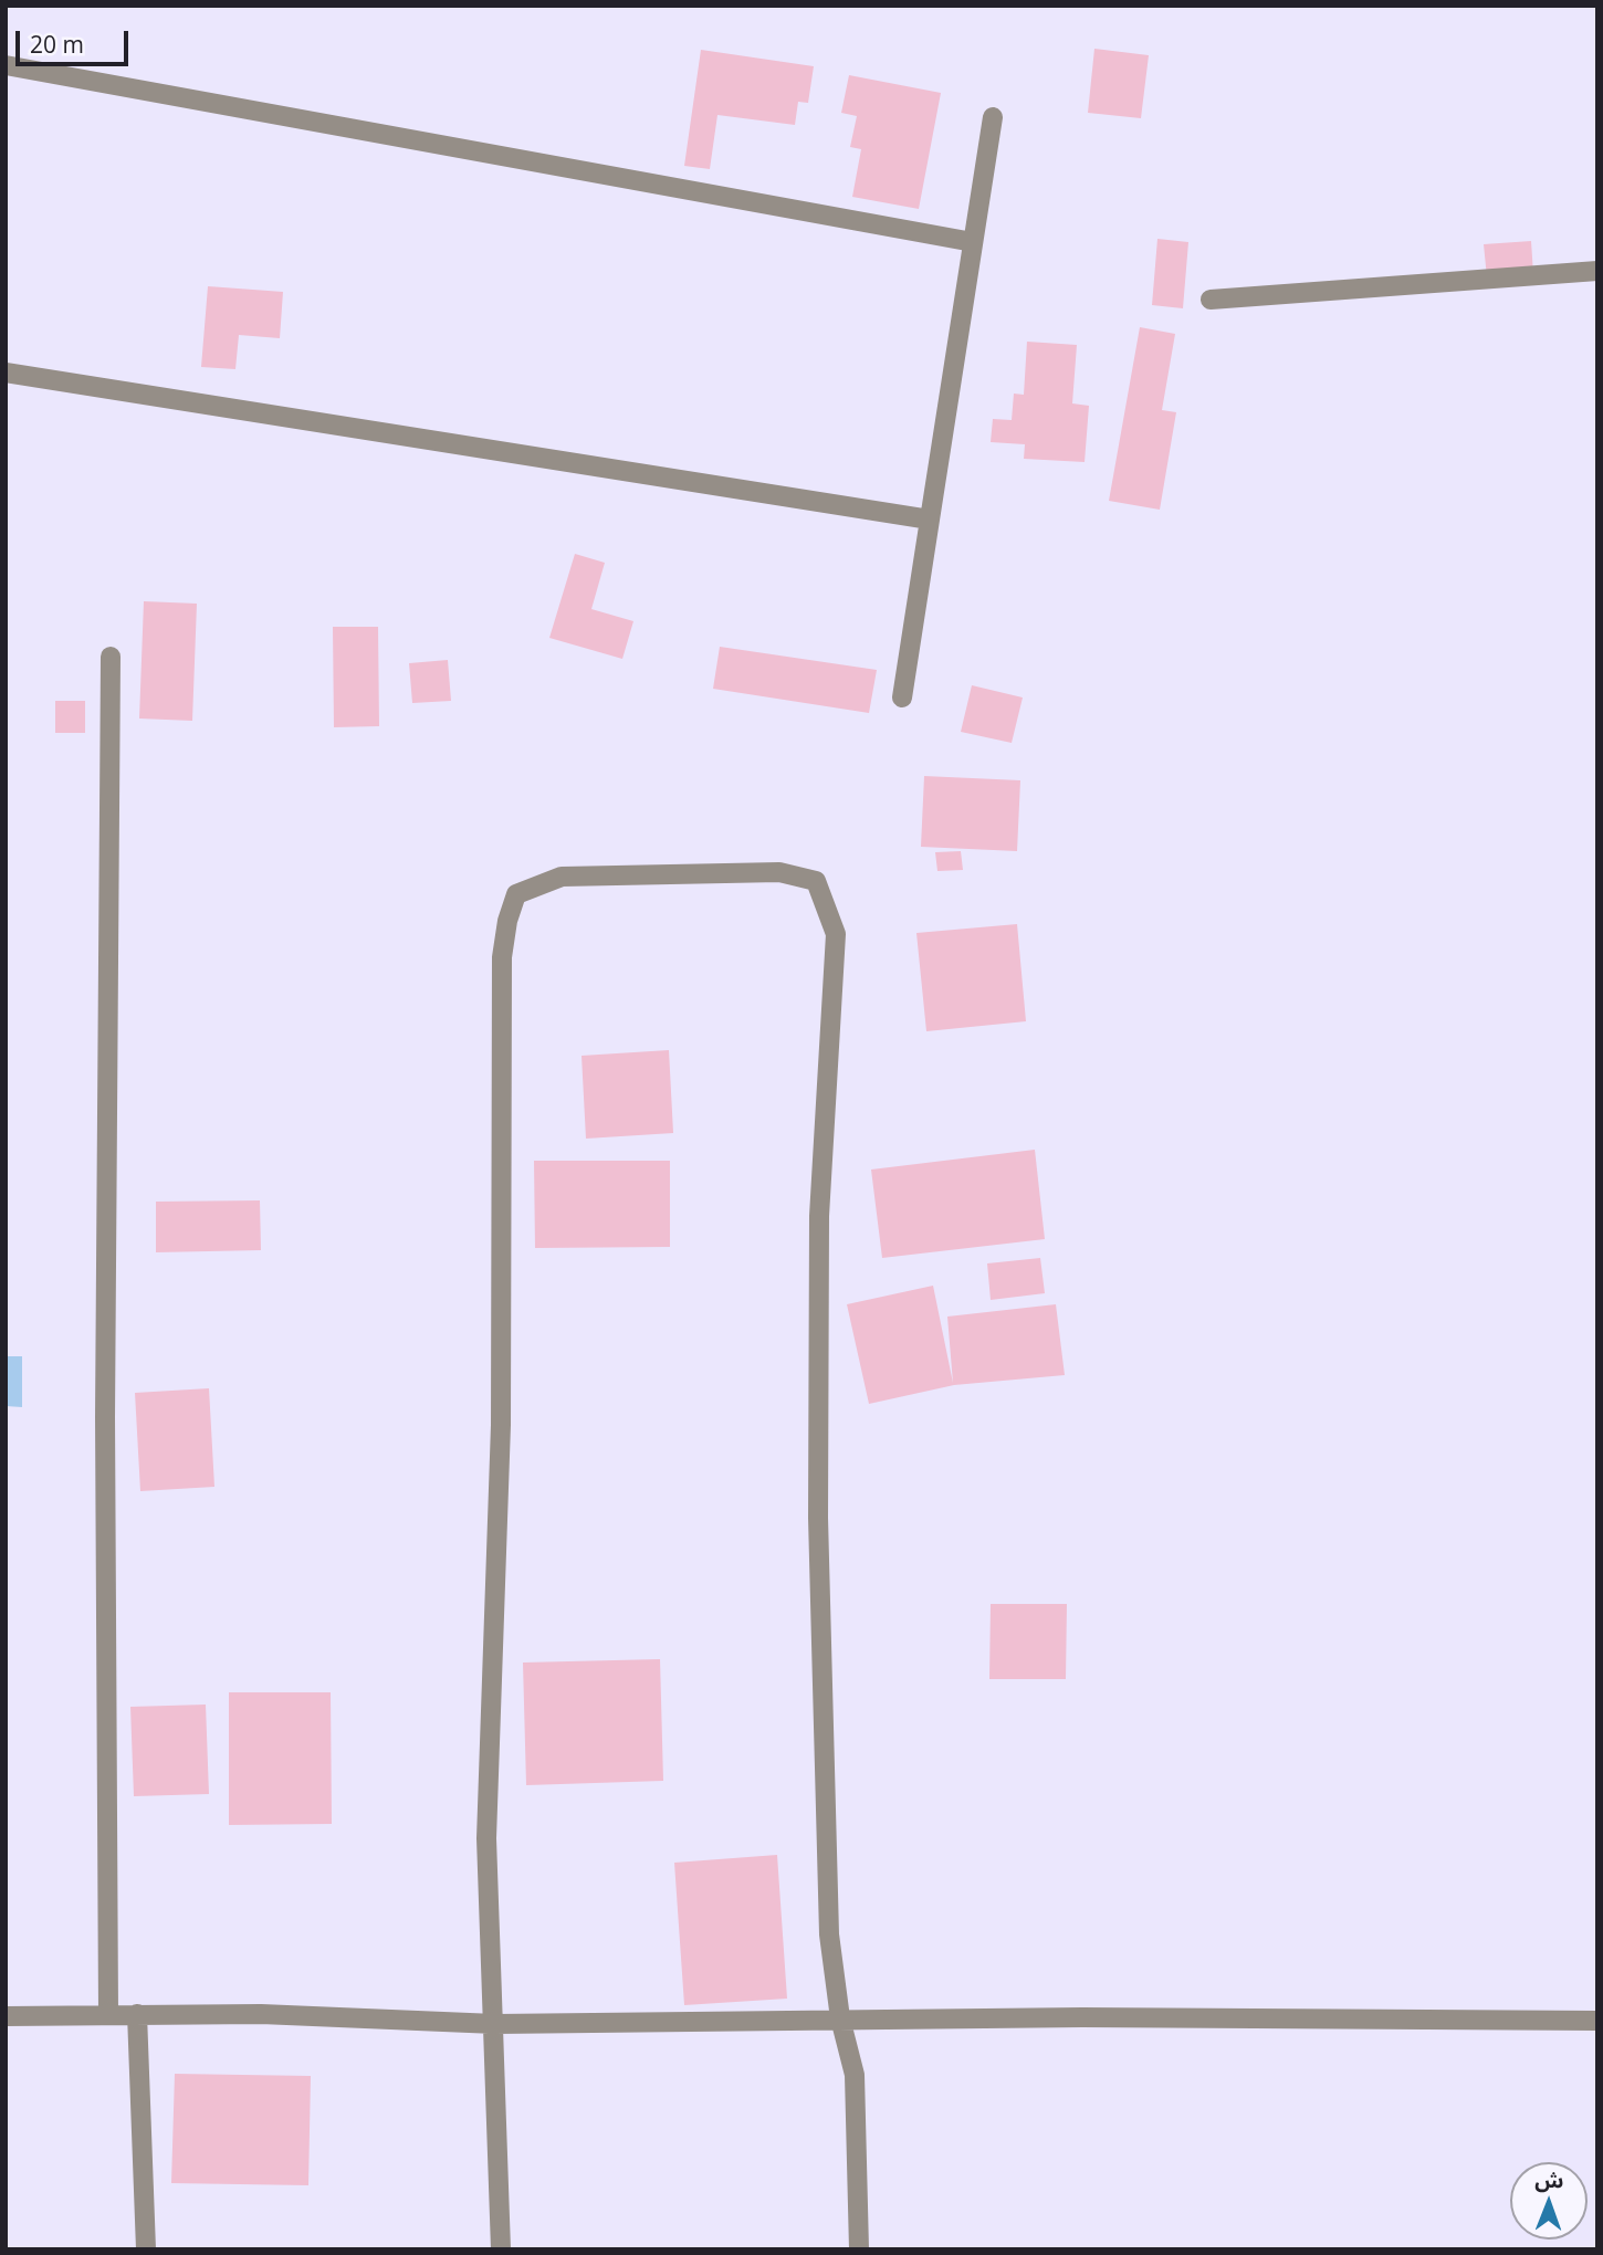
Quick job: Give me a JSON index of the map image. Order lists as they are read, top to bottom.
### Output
{
  "scale_bar": "20 m",
  "north": "top"
}
